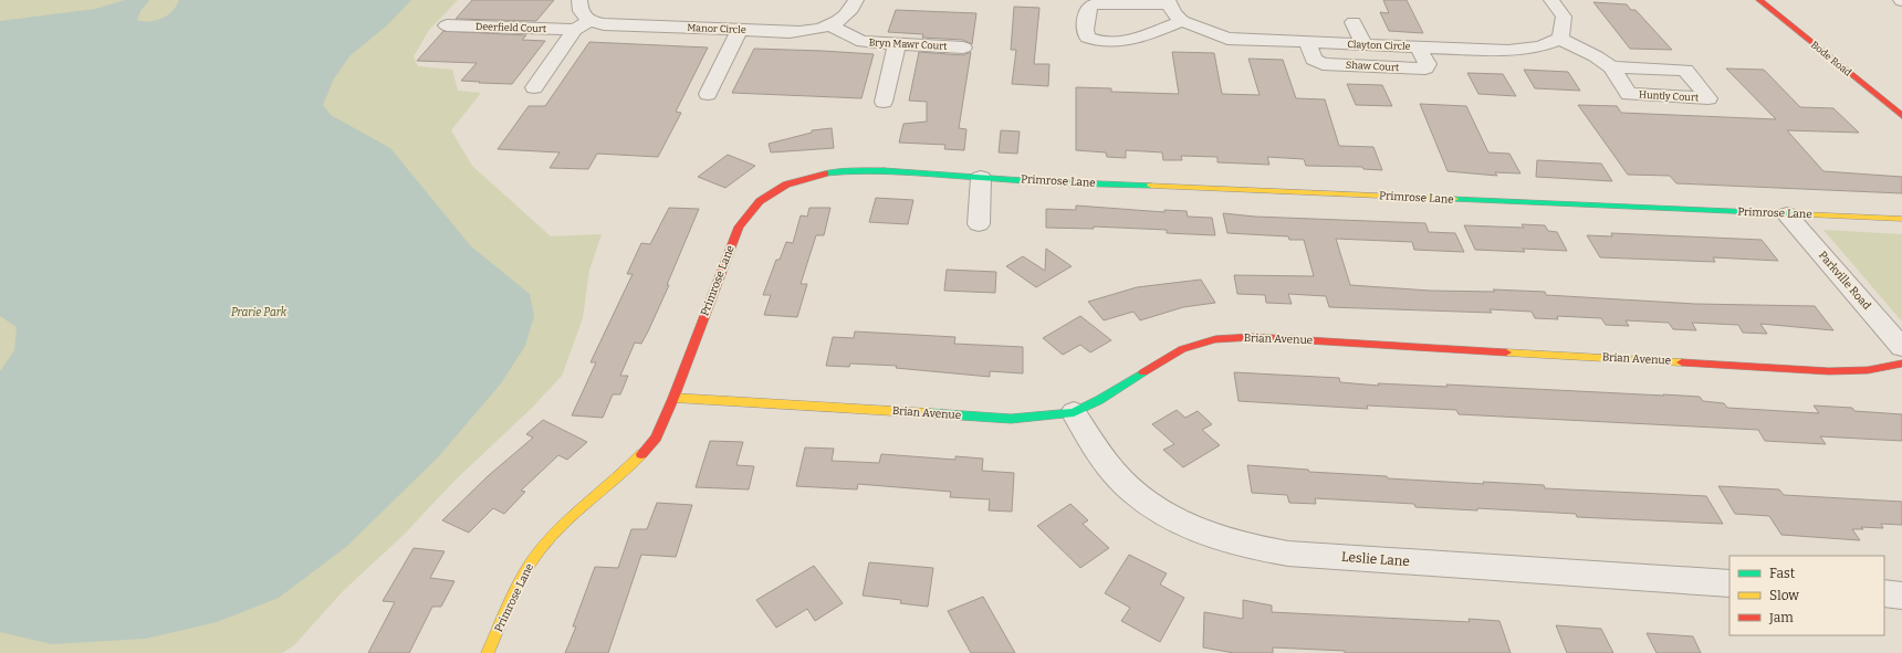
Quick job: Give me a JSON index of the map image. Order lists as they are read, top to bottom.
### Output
{
  "streets": {
    "street": [
      "Deerfield Court",
      "Manor Circle",
      "Bryn Mawr Court",
      "Clayton Circle",
      "Bode Road",
      "Shaw Court",
      "Primrose Lane",
      "Parkville Road",
      "Brian Avenue",
      "Leslie Lane"
    ]
  },
  "crossings": [
    ["Deerfield Court", "Manor Circle"],
    ["Manor Circle", "Bryn Mawr Court"],
    ["Clayton Circle", "Shaw Court"],
    ["Primrose Lane", "Parkville Road"],
    ["Primrose Lane", "Brian Avenue"],
    ["Brian Avenue", "Leslie Lane"]
  ],
  "parks": ["Prarie Park"],
  "legend": ["Fast", "Slow", "Jam"]
}
